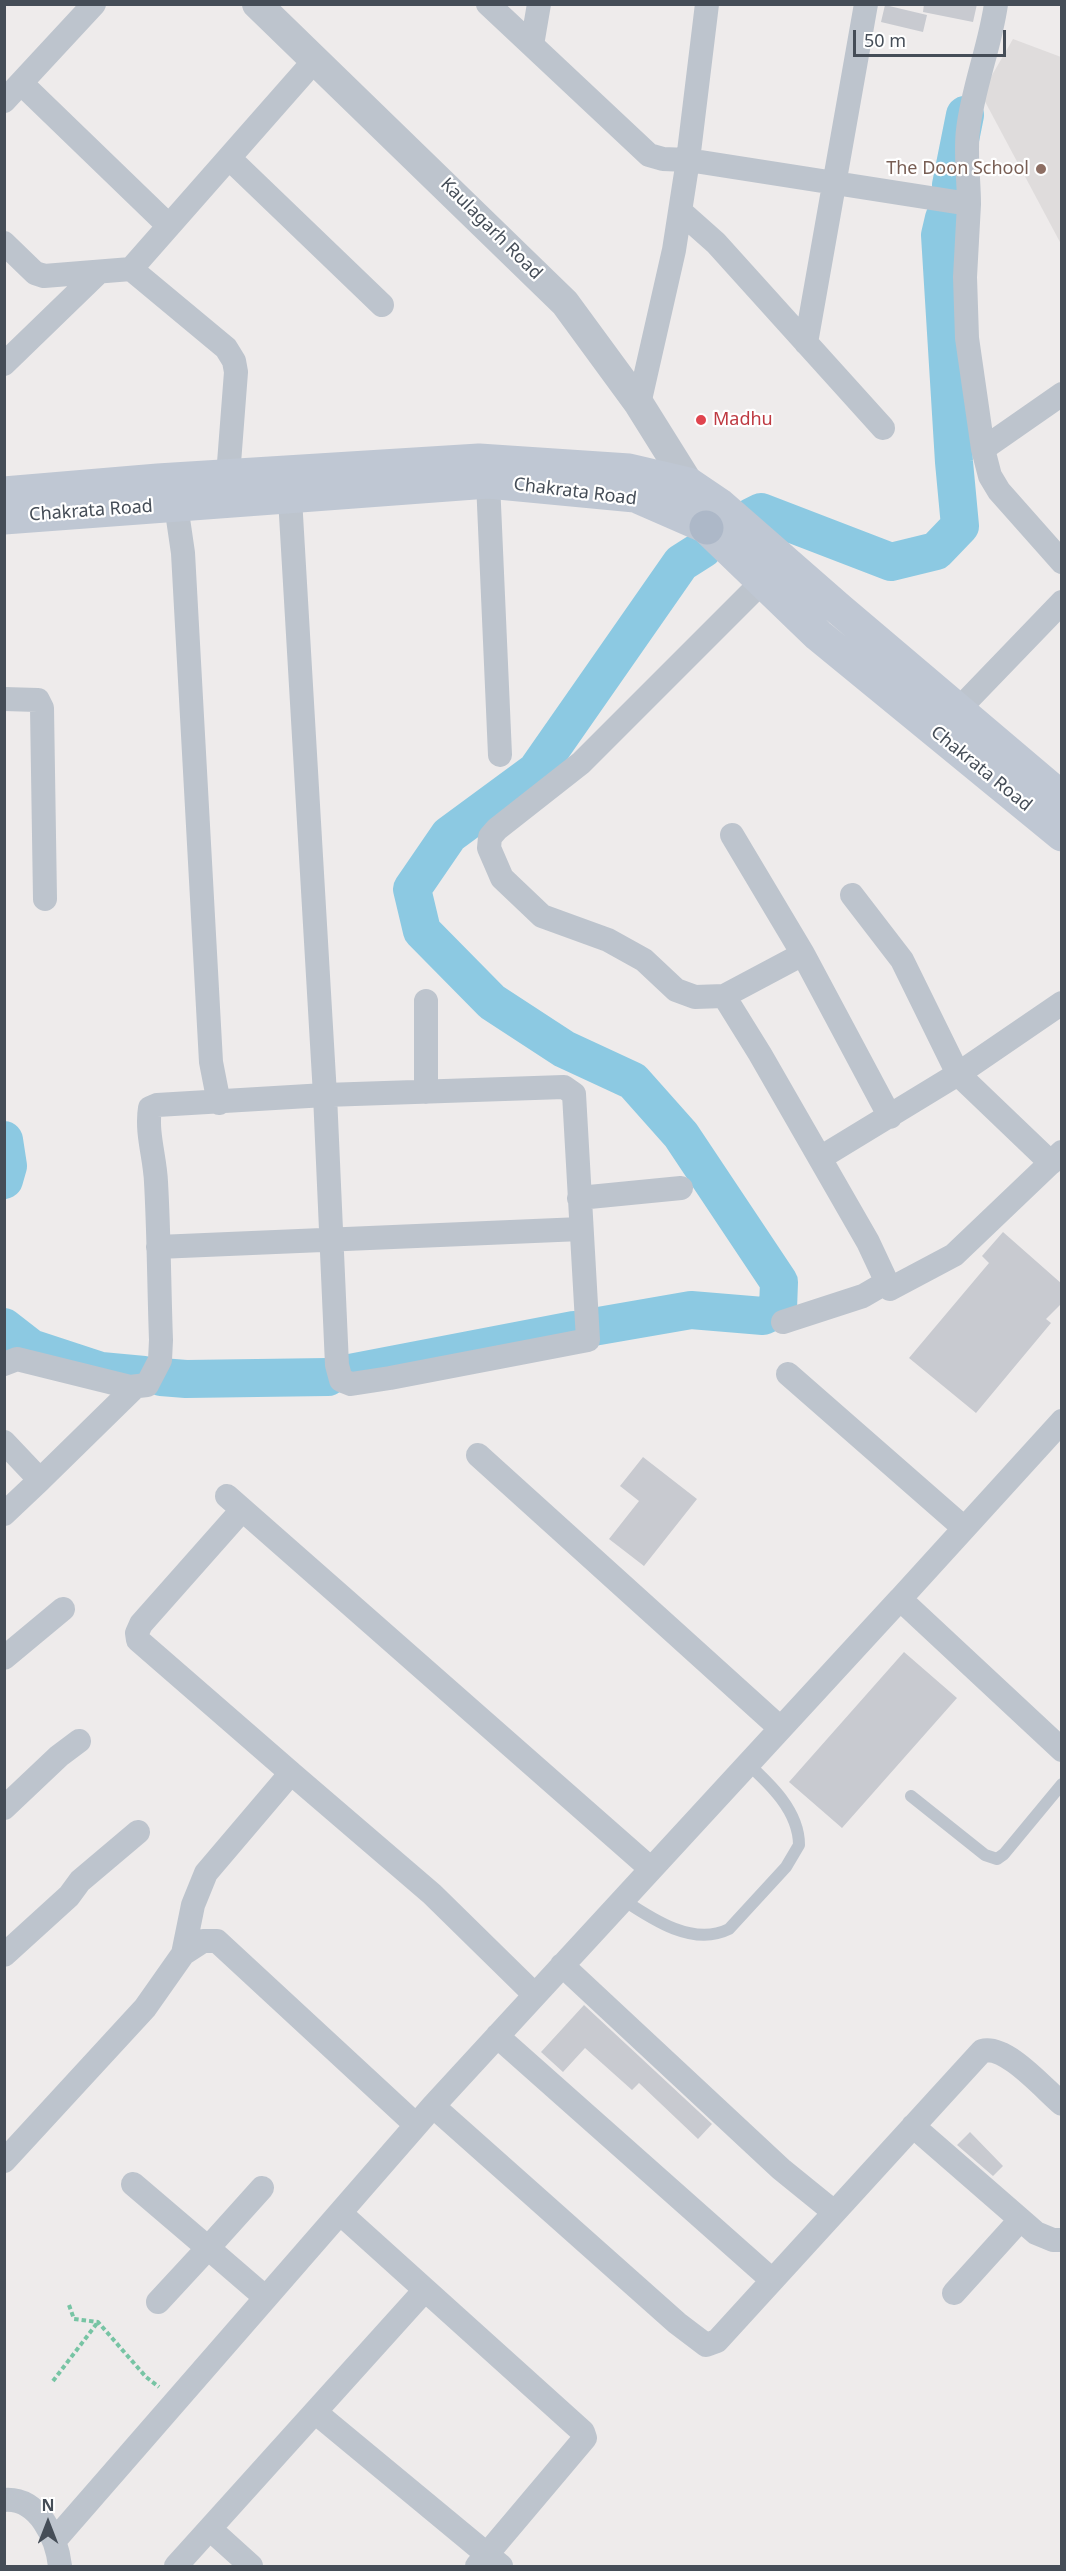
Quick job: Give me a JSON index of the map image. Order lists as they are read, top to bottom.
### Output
{
  "streets": {
    "main road": ["Chakrata Road"],
    "street": ["Kaulagarh Road"]
  },
  "crossings": [
    ["Kaulagarh Road", "Chakrata Road"]
  ],
  "places": ["The Doon School", "Madhu"],
  "scale_bar": "50 m",
  "north": "top"
}
